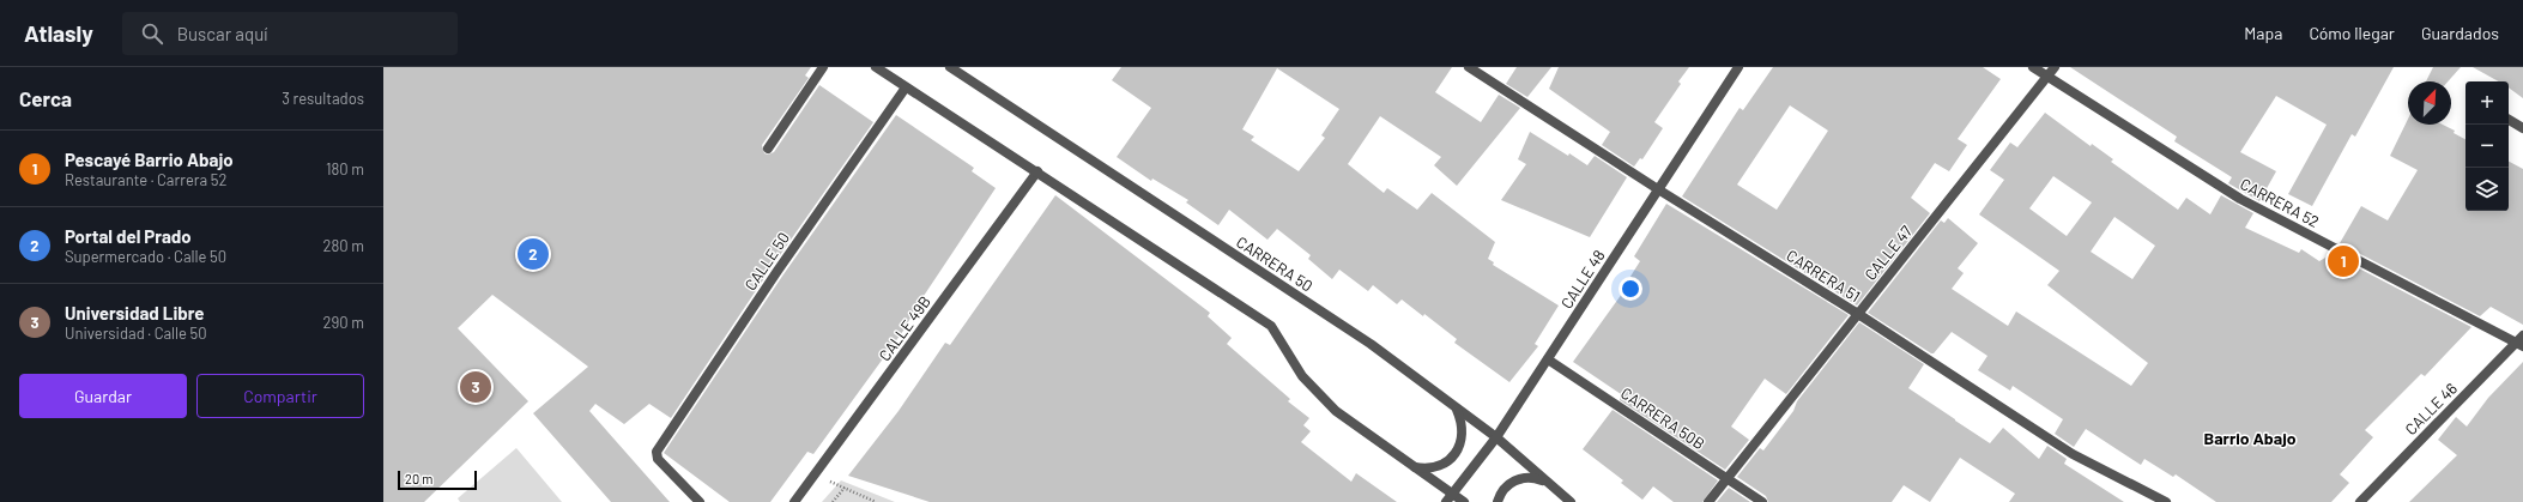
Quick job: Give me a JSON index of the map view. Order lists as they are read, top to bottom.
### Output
{
  "streets": {
    "street": [
      "CARRERA 52",
      "CALLE 47",
      "CALLE 50",
      "CARRERA 50",
      "CARRERA 51",
      "CALLE 48",
      "CALLE 49B",
      "CALLE 46",
      "CARRERA 50B"
    ]
  },
  "crossings": [
    ["CARRERA 52", "CALLE 47"],
    ["CARRERA 52", "CALLE 46"],
    ["CALLE 47", "CARRERA 51"],
    ["CALLE 47", "CARRERA 50B"],
    ["CARRERA 50", "CALLE 48"],
    ["CARRERA 51", "CALLE 48"],
    ["CALLE 48", "CARRERA 50B"]
  ],
  "districts": ["Barrio Abajo"],
  "scale_bar": "20 m",
  "north": "top right",
  "page": {
    "header": "Atlasly",
    "search": "Buscar aquí",
    "nav": ["Mapa", "Cómo llegar", "Guardados"],
    "heading": ["Cerca", "3 resultados"],
    "map_buttons": ["+", "−"],
    "list": [
      {
        "mark": "1",
        "name": "Pescayé Barrio Abajo",
        "note": "Restaurante · Carrera 52",
        "value": "180 m"
      },
      {
        "mark": "2",
        "name": "Portal del Prado",
        "note": "Supermercado · Calle 50",
        "value": "280 m"
      },
      {
        "mark": "3",
        "name": "Universidad Libre",
        "note": "Universidad · Calle 50",
        "value": "290 m"
      }
    ],
    "pins": ["2", "1", "3"],
    "buttons": ["Guardar", "Compartir"],
    "scale": "20 m"
  }
}
